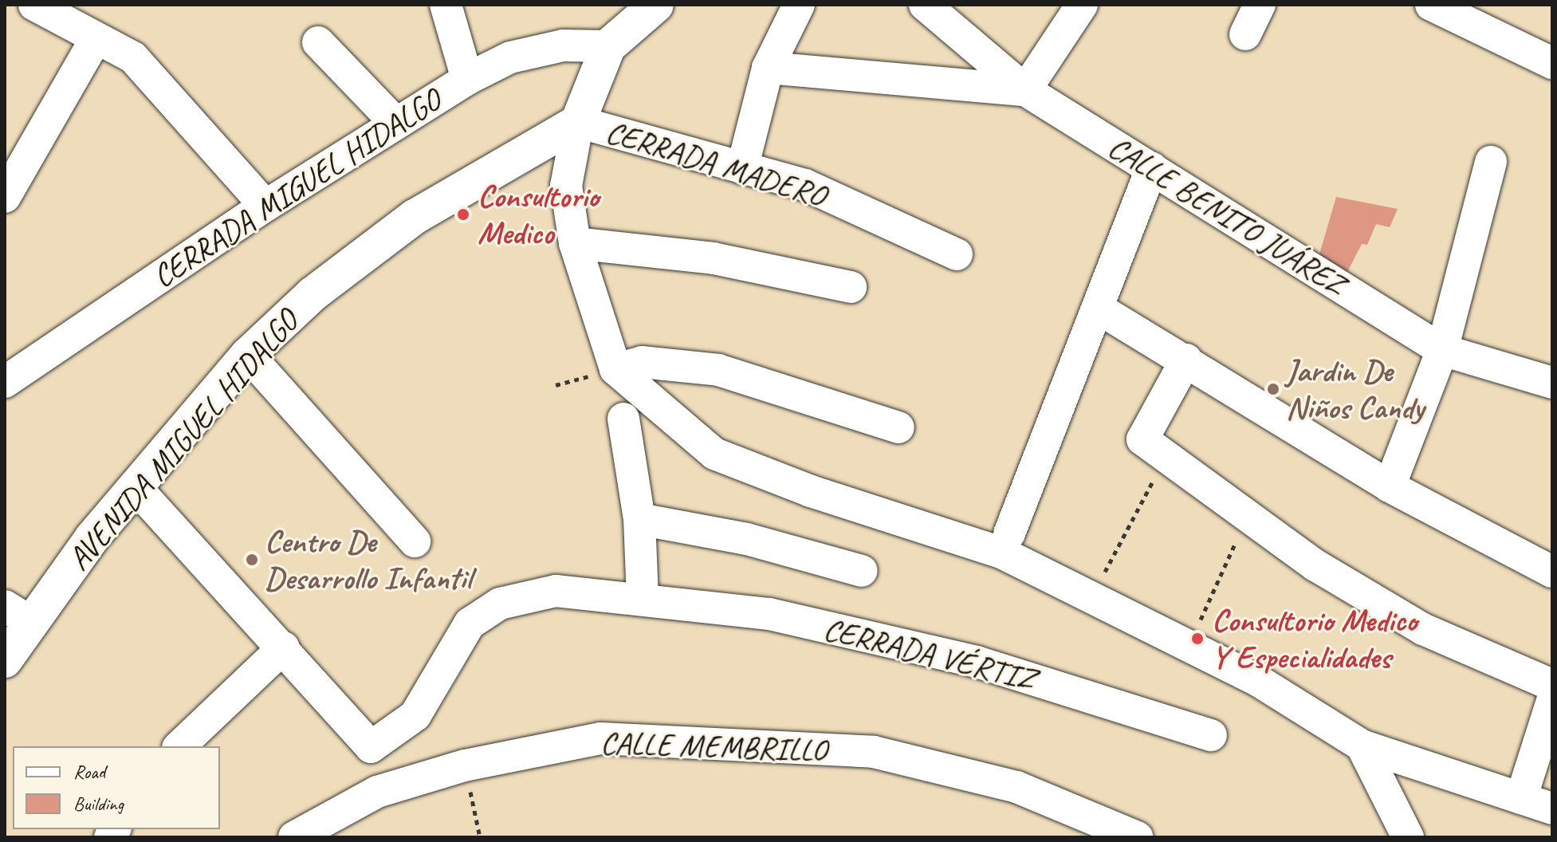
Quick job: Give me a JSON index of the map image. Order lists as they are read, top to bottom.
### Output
{
  "streets": {
    "street": [
      "CERRADA MADERO",
      "CERRADA MIGUEL HIDALGO",
      "CALLE BENITO JUÁREZ",
      "AVENIDA MIGUEL HIDALGO",
      "CERRADA VÉRTIZ",
      "CALLE MEMBRILLO"
    ]
  },
  "crossings": [
    ["CERRADA MADERO", "AVENIDA MIGUEL HIDALGO"]
  ],
  "places": [
    "Consultorio Medico",
    "Jardin De Niños Candy",
    "Centro De Desarrollo Infantil",
    "Consultorio Medico Y Especialidades"
  ],
  "legend": ["Road", "Building"]
}
